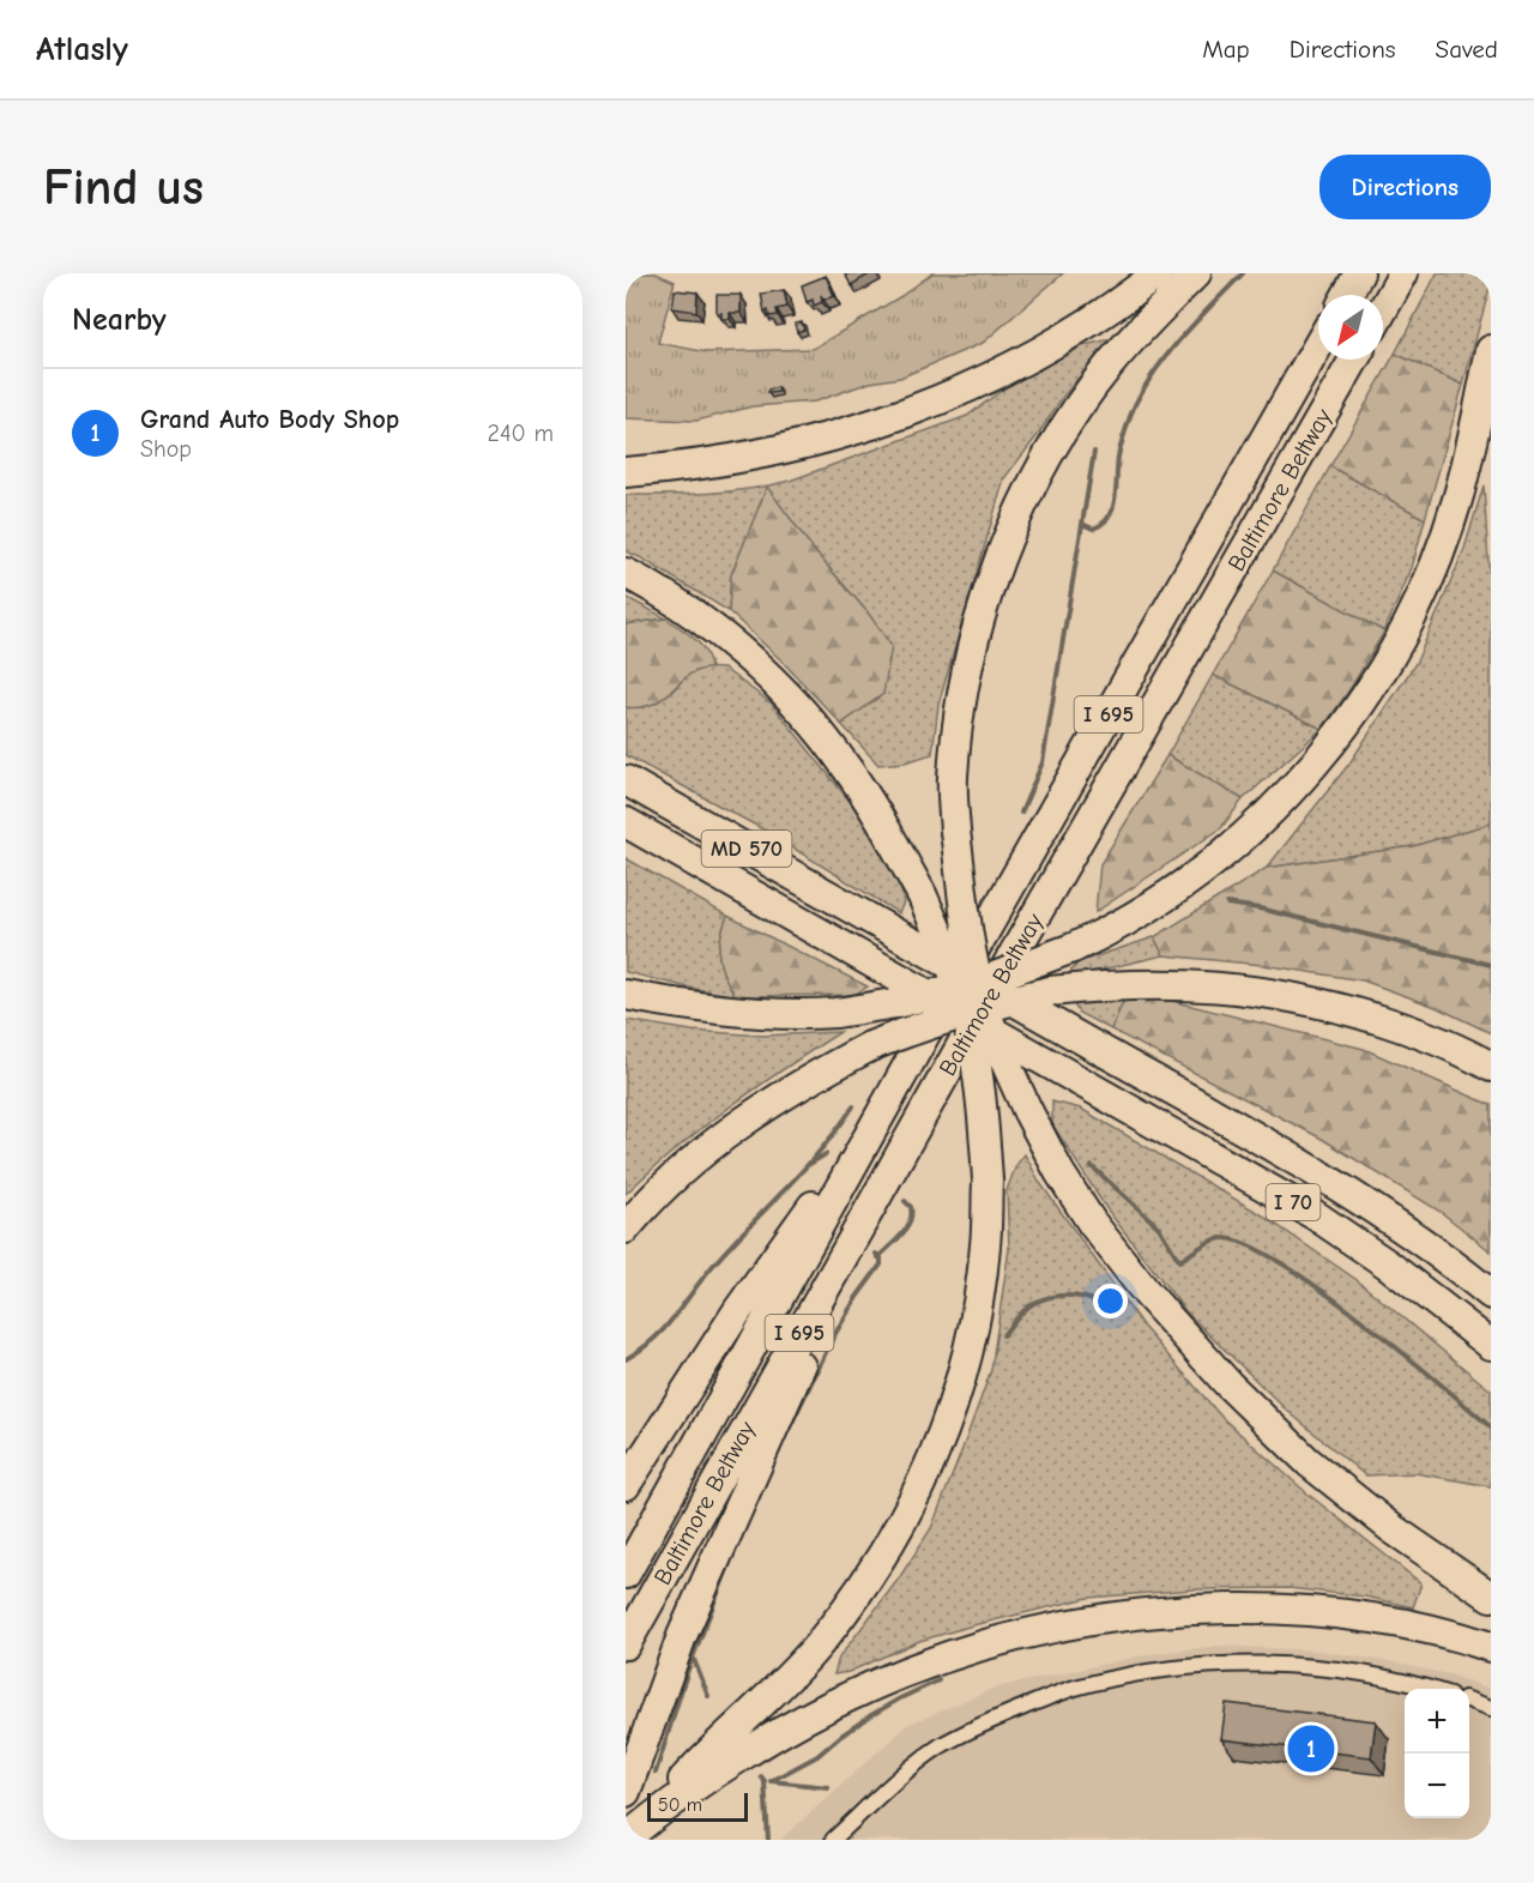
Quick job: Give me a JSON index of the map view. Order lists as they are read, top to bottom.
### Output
{
  "streets": {
    "highway": [
      "Baltimore Beltway",
      "I 695",
      "MD 570",
      "I 70"
    ]
  },
  "crossings": [
    ["MD 570", "I 70"]
  ],
  "scale_bar": "50 m",
  "north": "bottom left",
  "page": {
    "header": "Atlasly",
    "nav": ["Map", "Directions", "Saved"],
    "buttons": "Directions",
    "title": "Find us",
    "heading": "Nearby",
    "list": [
      {
        "mark": "1",
        "name": "Grand Auto Body Shop",
        "note": "Shop",
        "value": "240 m"
      }
    ],
    "map_buttons": ["+", "−"],
    "pins": "1",
    "scale": "50 m"
  }
}
